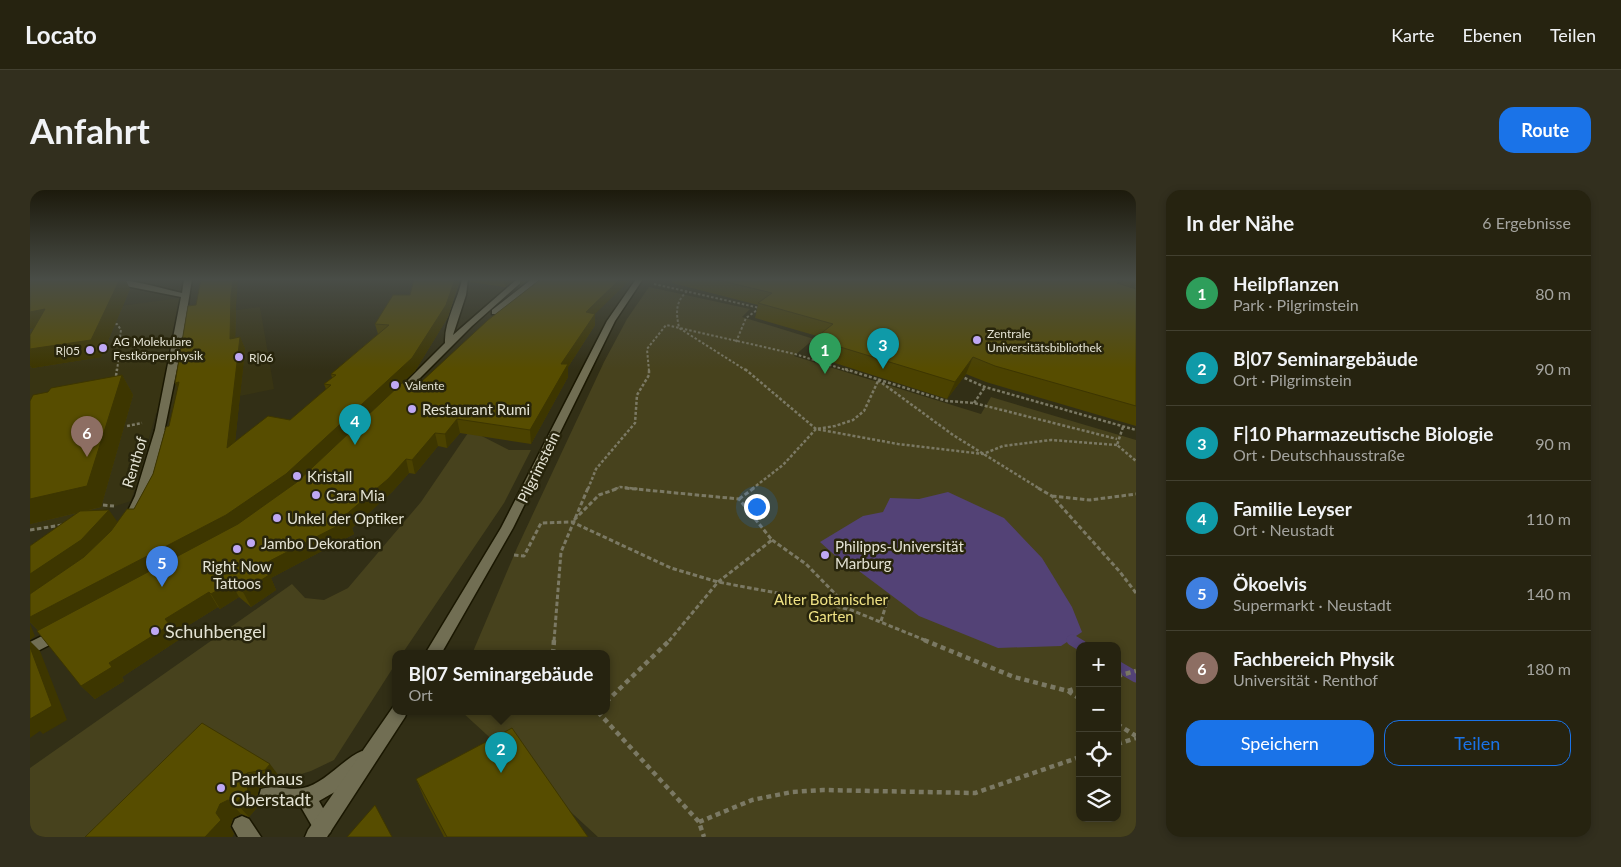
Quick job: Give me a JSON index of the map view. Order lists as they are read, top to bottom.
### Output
{
  "streets": {
    "street": ["Renthof", "Pilgrimstein"]
  },
  "parks": ["Alter Botanischer Garten"],
  "places": [
    "Zentrale Universitätsbibliothek",
    "AG Molekulare Festkörperphysik",
    "R|05",
    "R|06",
    "Valente",
    "Restaurant Rumi",
    "Kristall",
    "Cara Mia",
    "Unkel der Optiker",
    "Jambo Dekoration",
    "Right Now Tattoos",
    "Philipps-Universität Marburg",
    "Schuhbengel",
    "Parkhaus Oberstadt"
  ],
  "page": {
    "header": "Locato",
    "nav": ["Karte", "Ebenen", "Teilen"],
    "buttons": [
      "Route",
      ["Speichern", "Teilen"]
    ],
    "title": "Anfahrt",
    "heading": ["In der Nähe", "6 Ergebnisse"],
    "list": [
      {
        "mark": "1",
        "name": "Heilpflanzen",
        "note": "Park · Pilgrimstein",
        "value": "80 m"
      },
      {
        "mark": "2",
        "name": "B|07 Seminargebäude",
        "note": "Ort · Pilgrimstein",
        "value": "90 m"
      },
      {
        "mark": "3",
        "name": "F|10 Pharmazeutische Biologie",
        "note": "Ort · Deutschhausstraße",
        "value": "90 m"
      },
      {
        "mark": "4",
        "name": "Familie Leyser",
        "note": "Ort · Neustadt",
        "value": "110 m"
      },
      {
        "mark": "5",
        "name": "Ökoelvis",
        "note": "Supermarkt · Neustadt",
        "value": "140 m"
      },
      {
        "mark": "6",
        "name": "Fachbereich Physik",
        "note": "Universität · Renthof",
        "value": "180 m"
      }
    ],
    "pins": [
      "3",
      "1",
      "4",
      "6",
      "5",
      "2"
    ],
    "map_buttons": ["+", "−"],
    "popup": ["B|07 Seminargebäude", "Ort"]
  }
}
